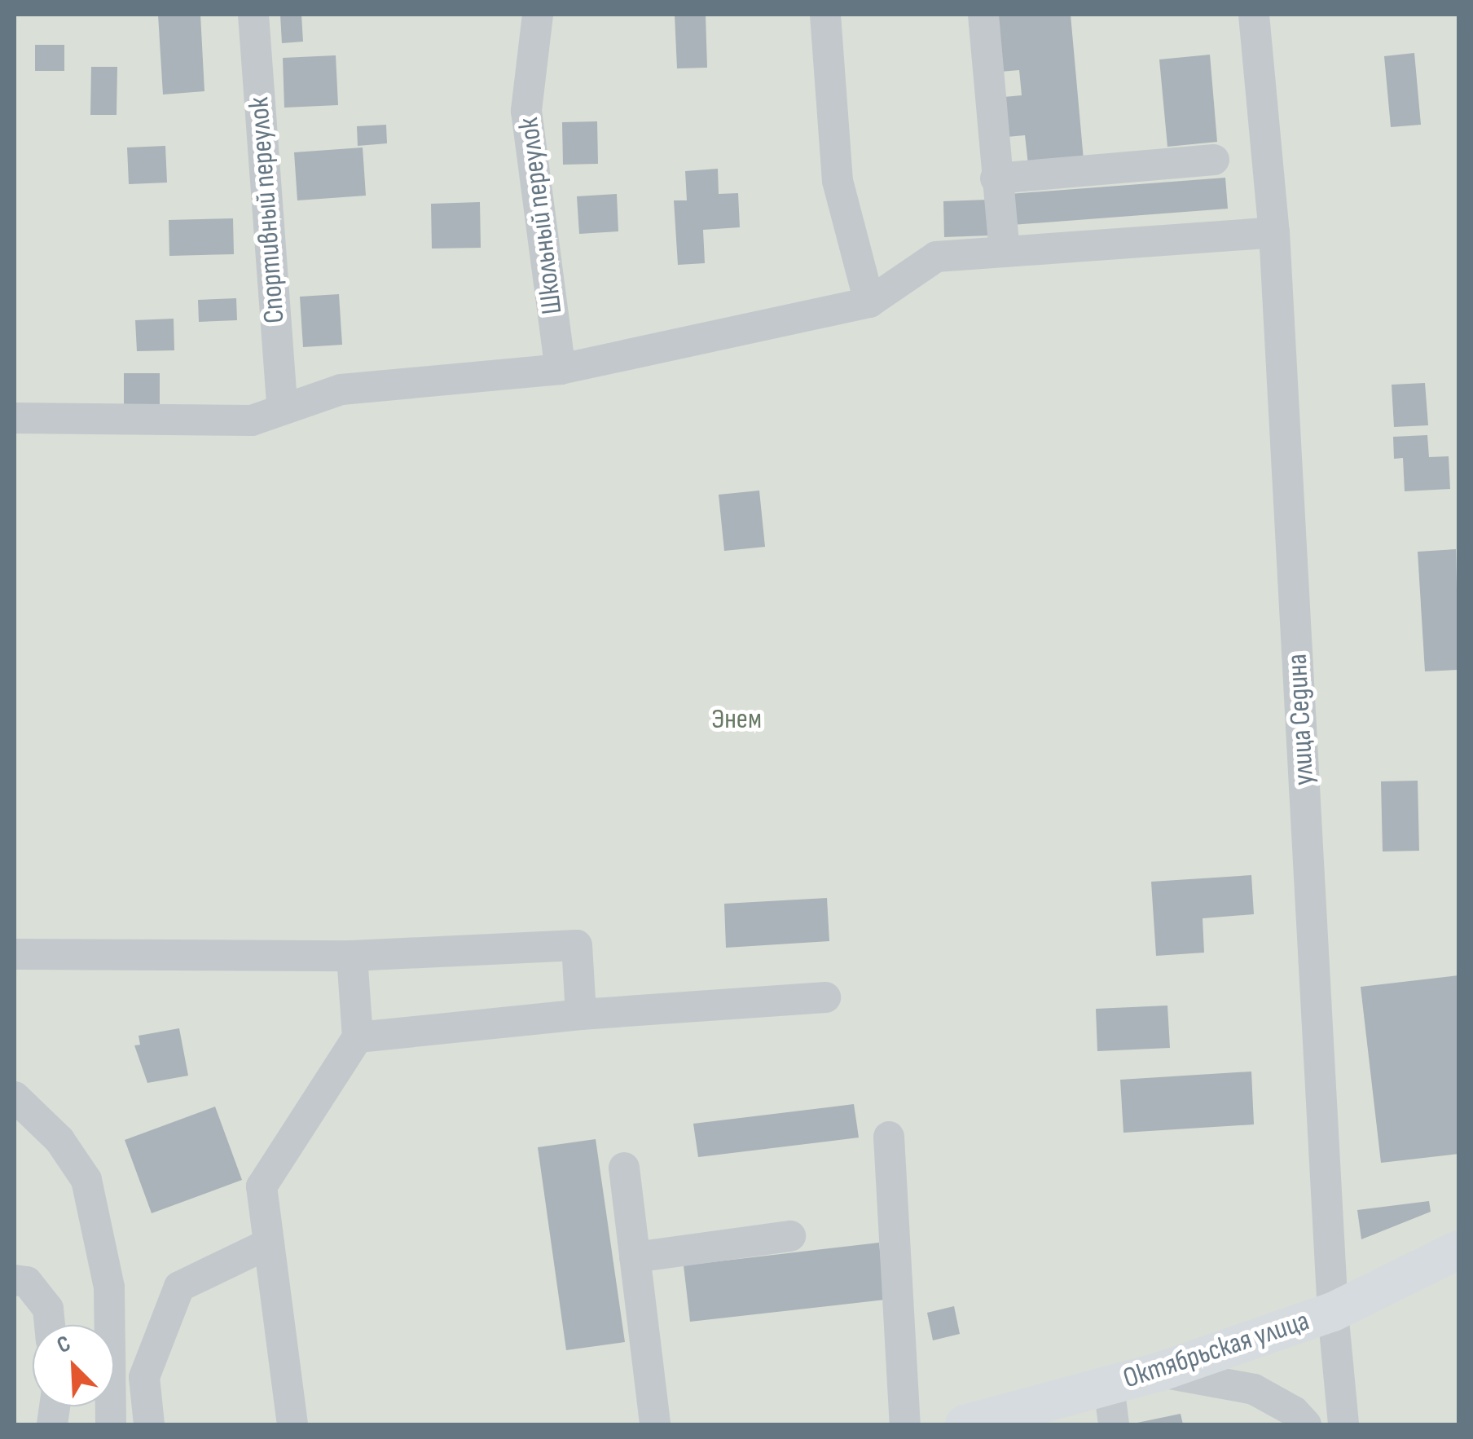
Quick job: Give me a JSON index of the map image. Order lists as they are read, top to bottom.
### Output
{
  "streets": {
    "main road": ["Октябрьская улица"],
    "street": ["Спортивный переулок", "Школьный переулок", "улица Седина"]
  },
  "crossings": [
    ["улица Седина", "Октябрьская улица"]
  ],
  "parks": ["Энем"],
  "north": "top left"
}
